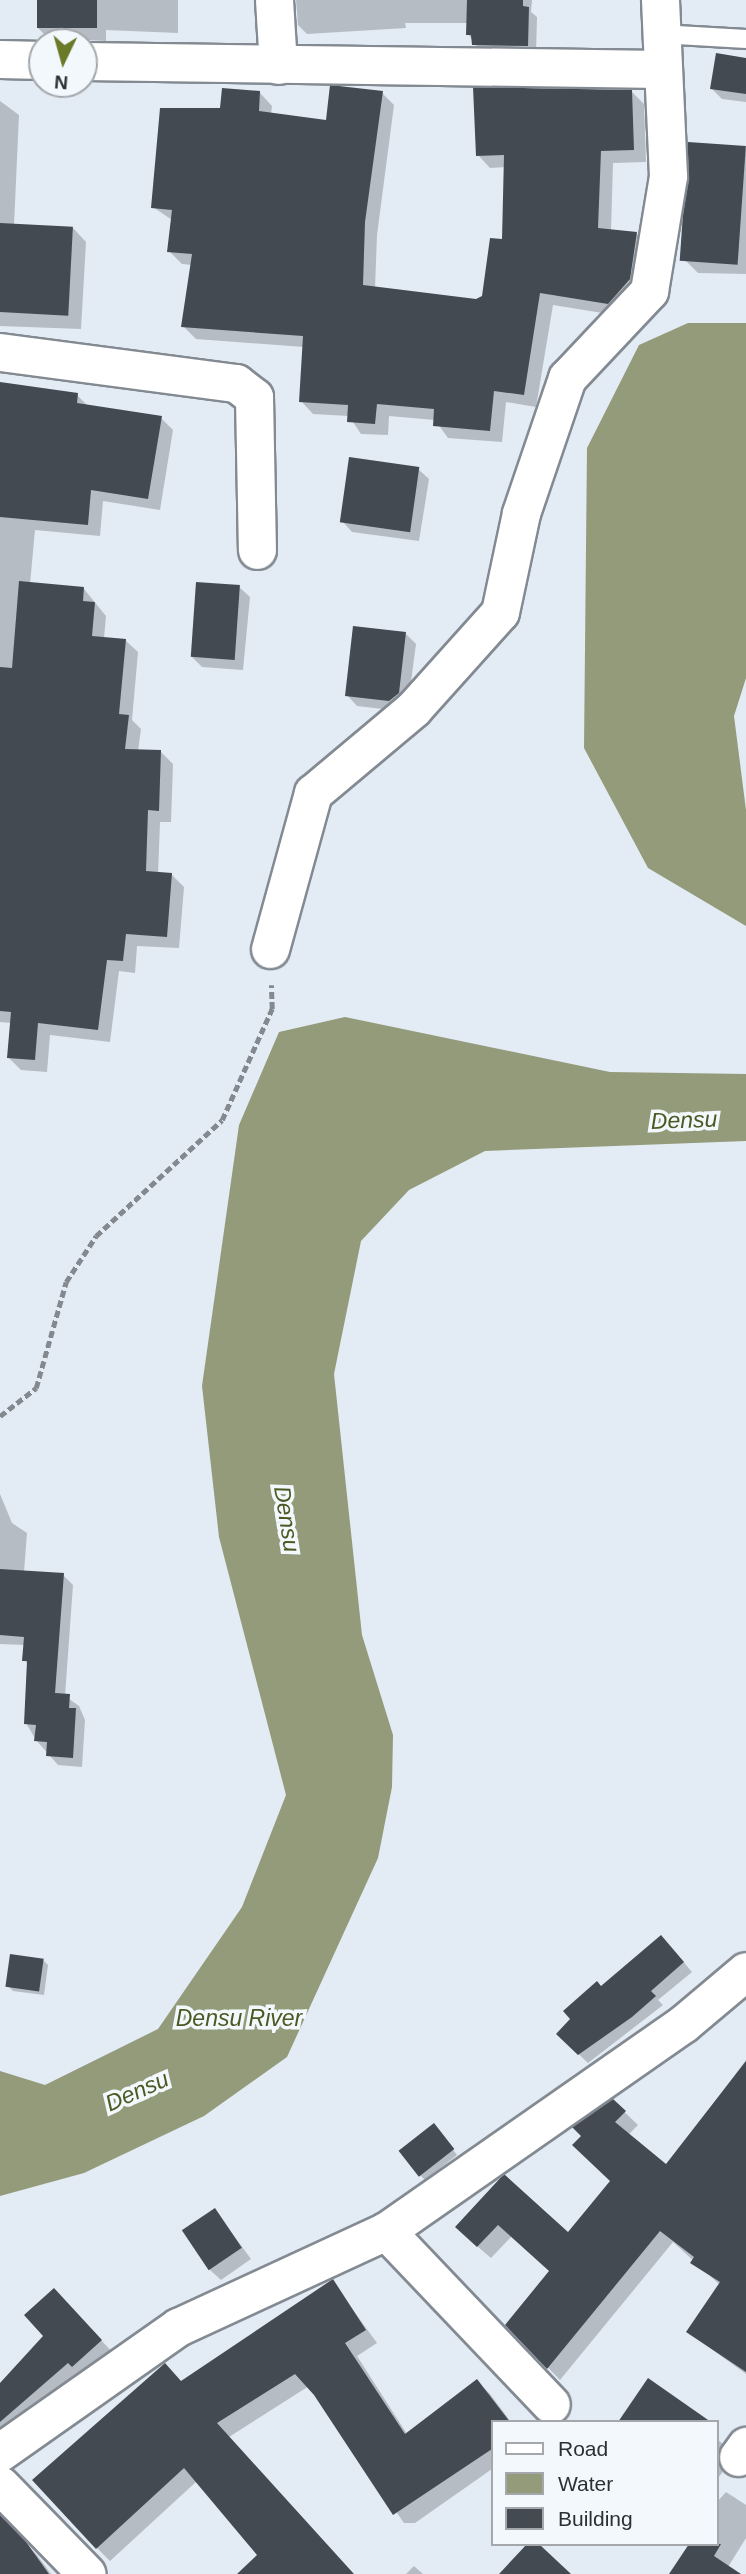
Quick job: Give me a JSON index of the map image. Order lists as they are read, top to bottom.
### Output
{
  "water": ["Densu", "Densu River"],
  "legend": ["Road", "Water", "Building"],
  "north": "bottom"
}
